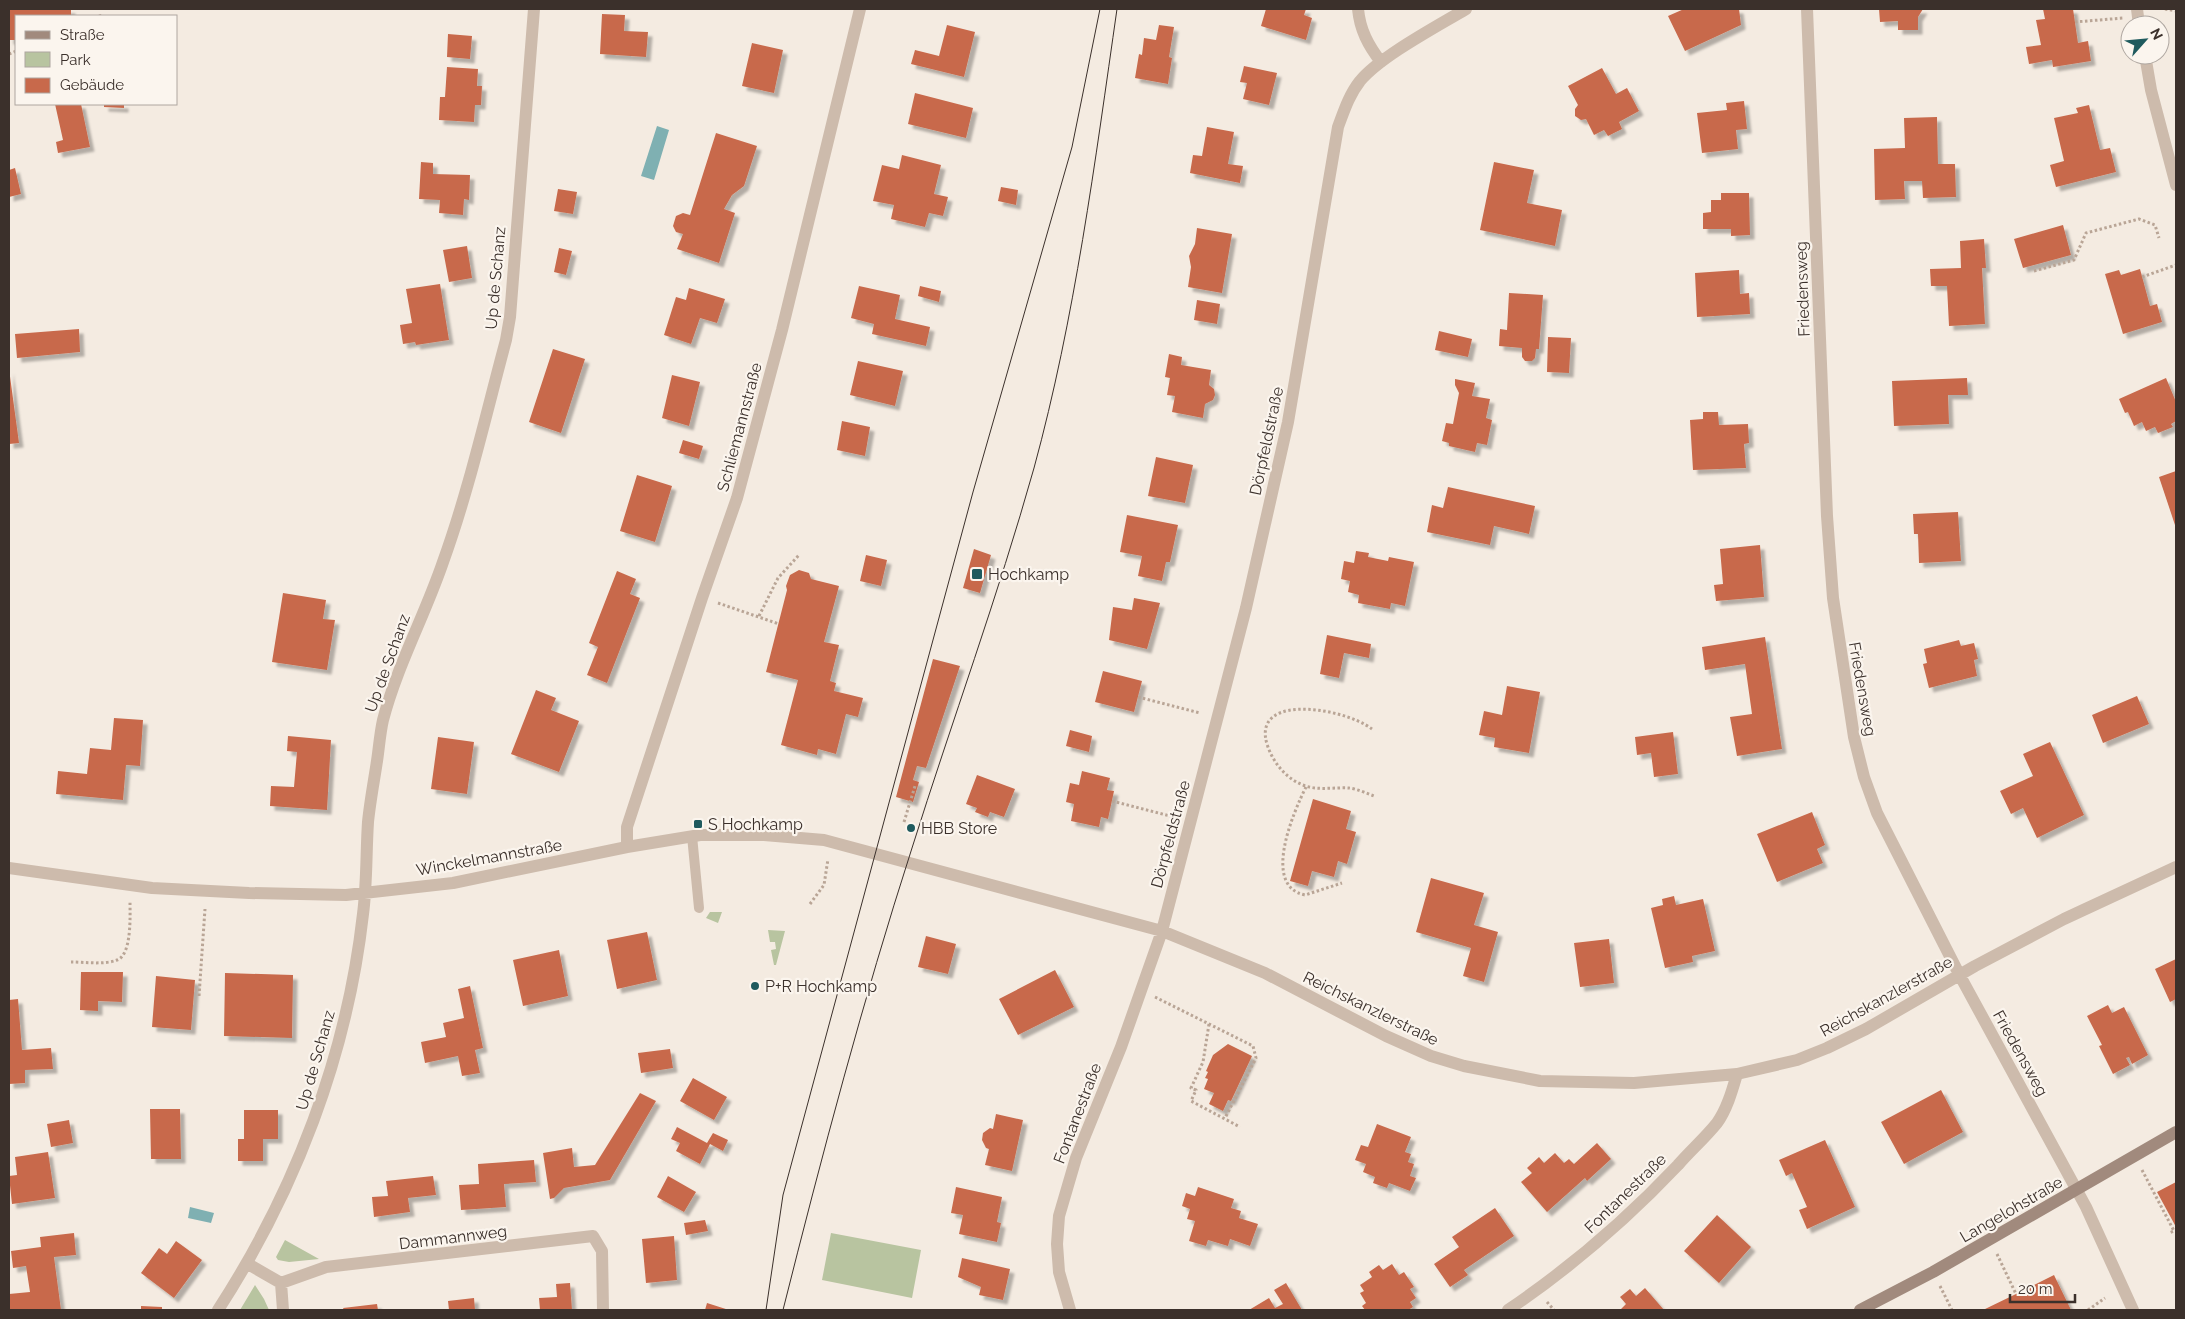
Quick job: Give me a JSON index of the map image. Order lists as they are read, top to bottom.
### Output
{
  "streets": {
    "street": [
      "Up de Schanz",
      "Friedensweg",
      "Schliemannstraße",
      "Dörpfeldstraße",
      "Winckelmannstraße",
      "Reichskanzlerstraße",
      "Fontanestraße",
      "Langelohstraße",
      "Dammannweg"
    ]
  },
  "crossings": [
    ["Up de Schanz", "Winckelmannstraße"],
    ["Friedensweg", "Reichskanzlerstraße"],
    ["Friedensweg", "Langelohstraße"],
    ["Schliemannstraße", "Winckelmannstraße"],
    ["Dörpfeldstraße", "Reichskanzlerstraße"],
    ["Dörpfeldstraße", "Fontanestraße"],
    ["Winckelmannstraße", "Reichskanzlerstraße"],
    ["Reichskanzlerstraße", "Fontanestraße"]
  ],
  "places": {
    "transit": ["Hochkamp", "S Hochkamp"],
    "other": ["HBB Store", "P+R Hochkamp"]
  },
  "legend": ["Straße", "Park", "Gebäude"],
  "scale_bar": "20 m",
  "north": "top right"
}
